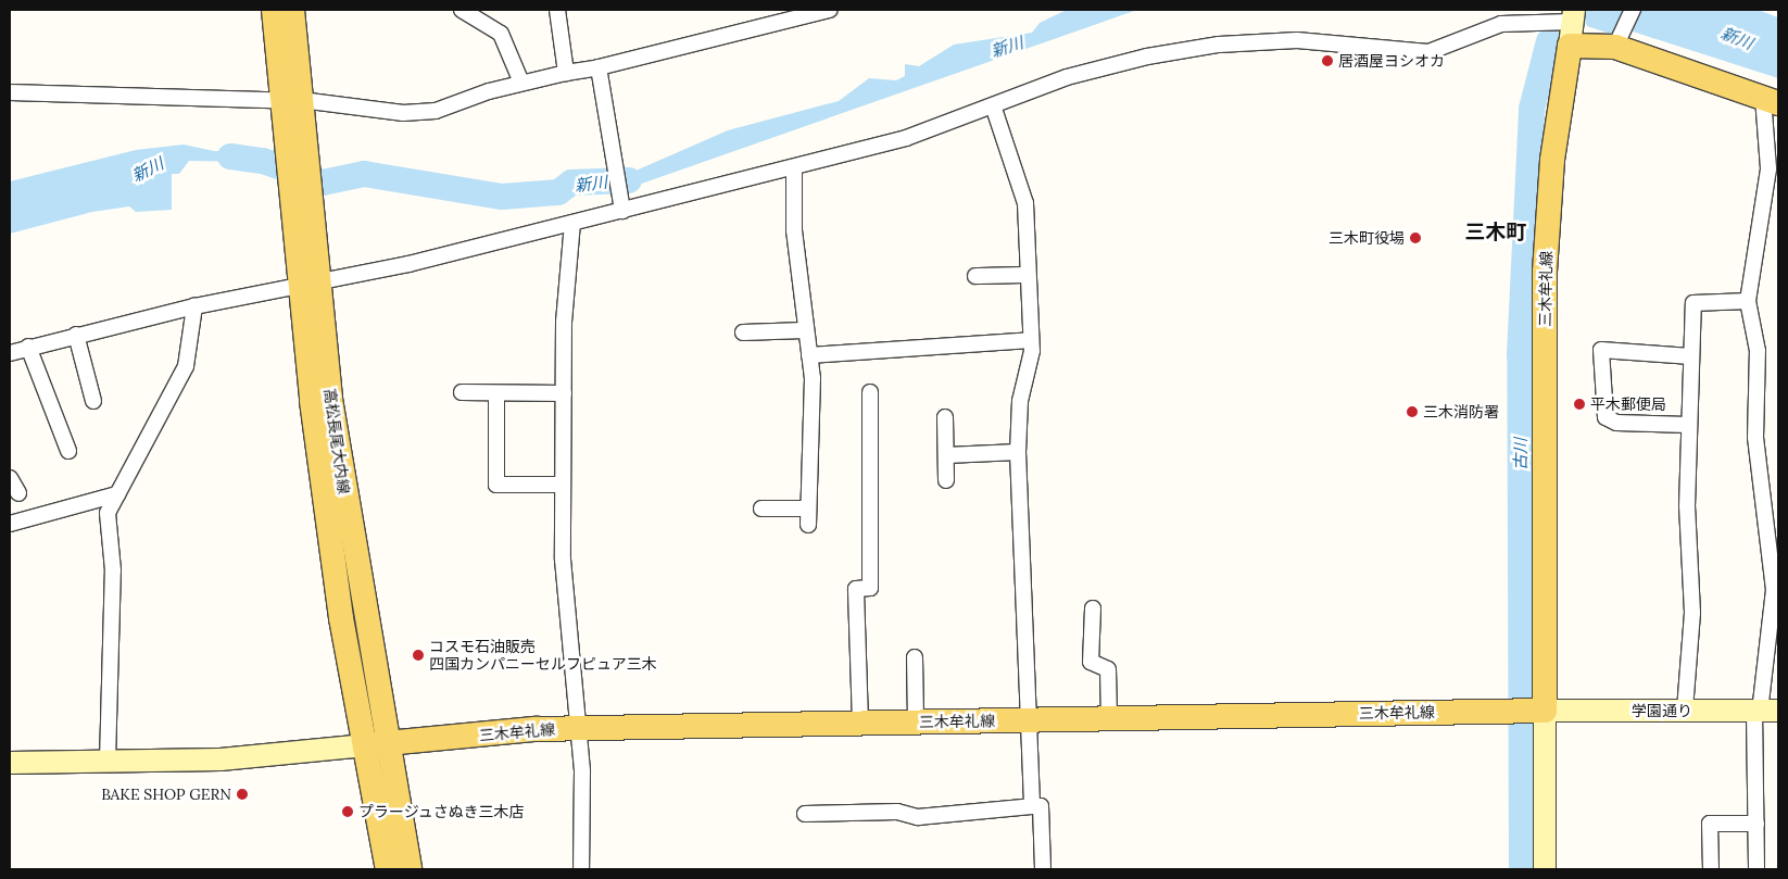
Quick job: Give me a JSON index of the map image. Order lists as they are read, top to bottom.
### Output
{
  "streets": {
    "main road": ["三木牟礼線", "高松長尾大内線"],
    "street": ["学園通り"]
  },
  "crossings": [
    ["三木牟礼線", "高松長尾大内線"],
    ["三木牟礼線", "学園通り"]
  ],
  "districts": ["三木町"],
  "water": ["新川", "古川"],
  "places": [
    "居酒屋ヨシオカ",
    "三木町役場",
    "平木郵便局",
    "三木消防署",
    "コスモ石油販売 四国カンパニーセルフピュア三木",
    "BAKE SHOP GERN",
    "プラージュさぬき三木店"
  ]
}
